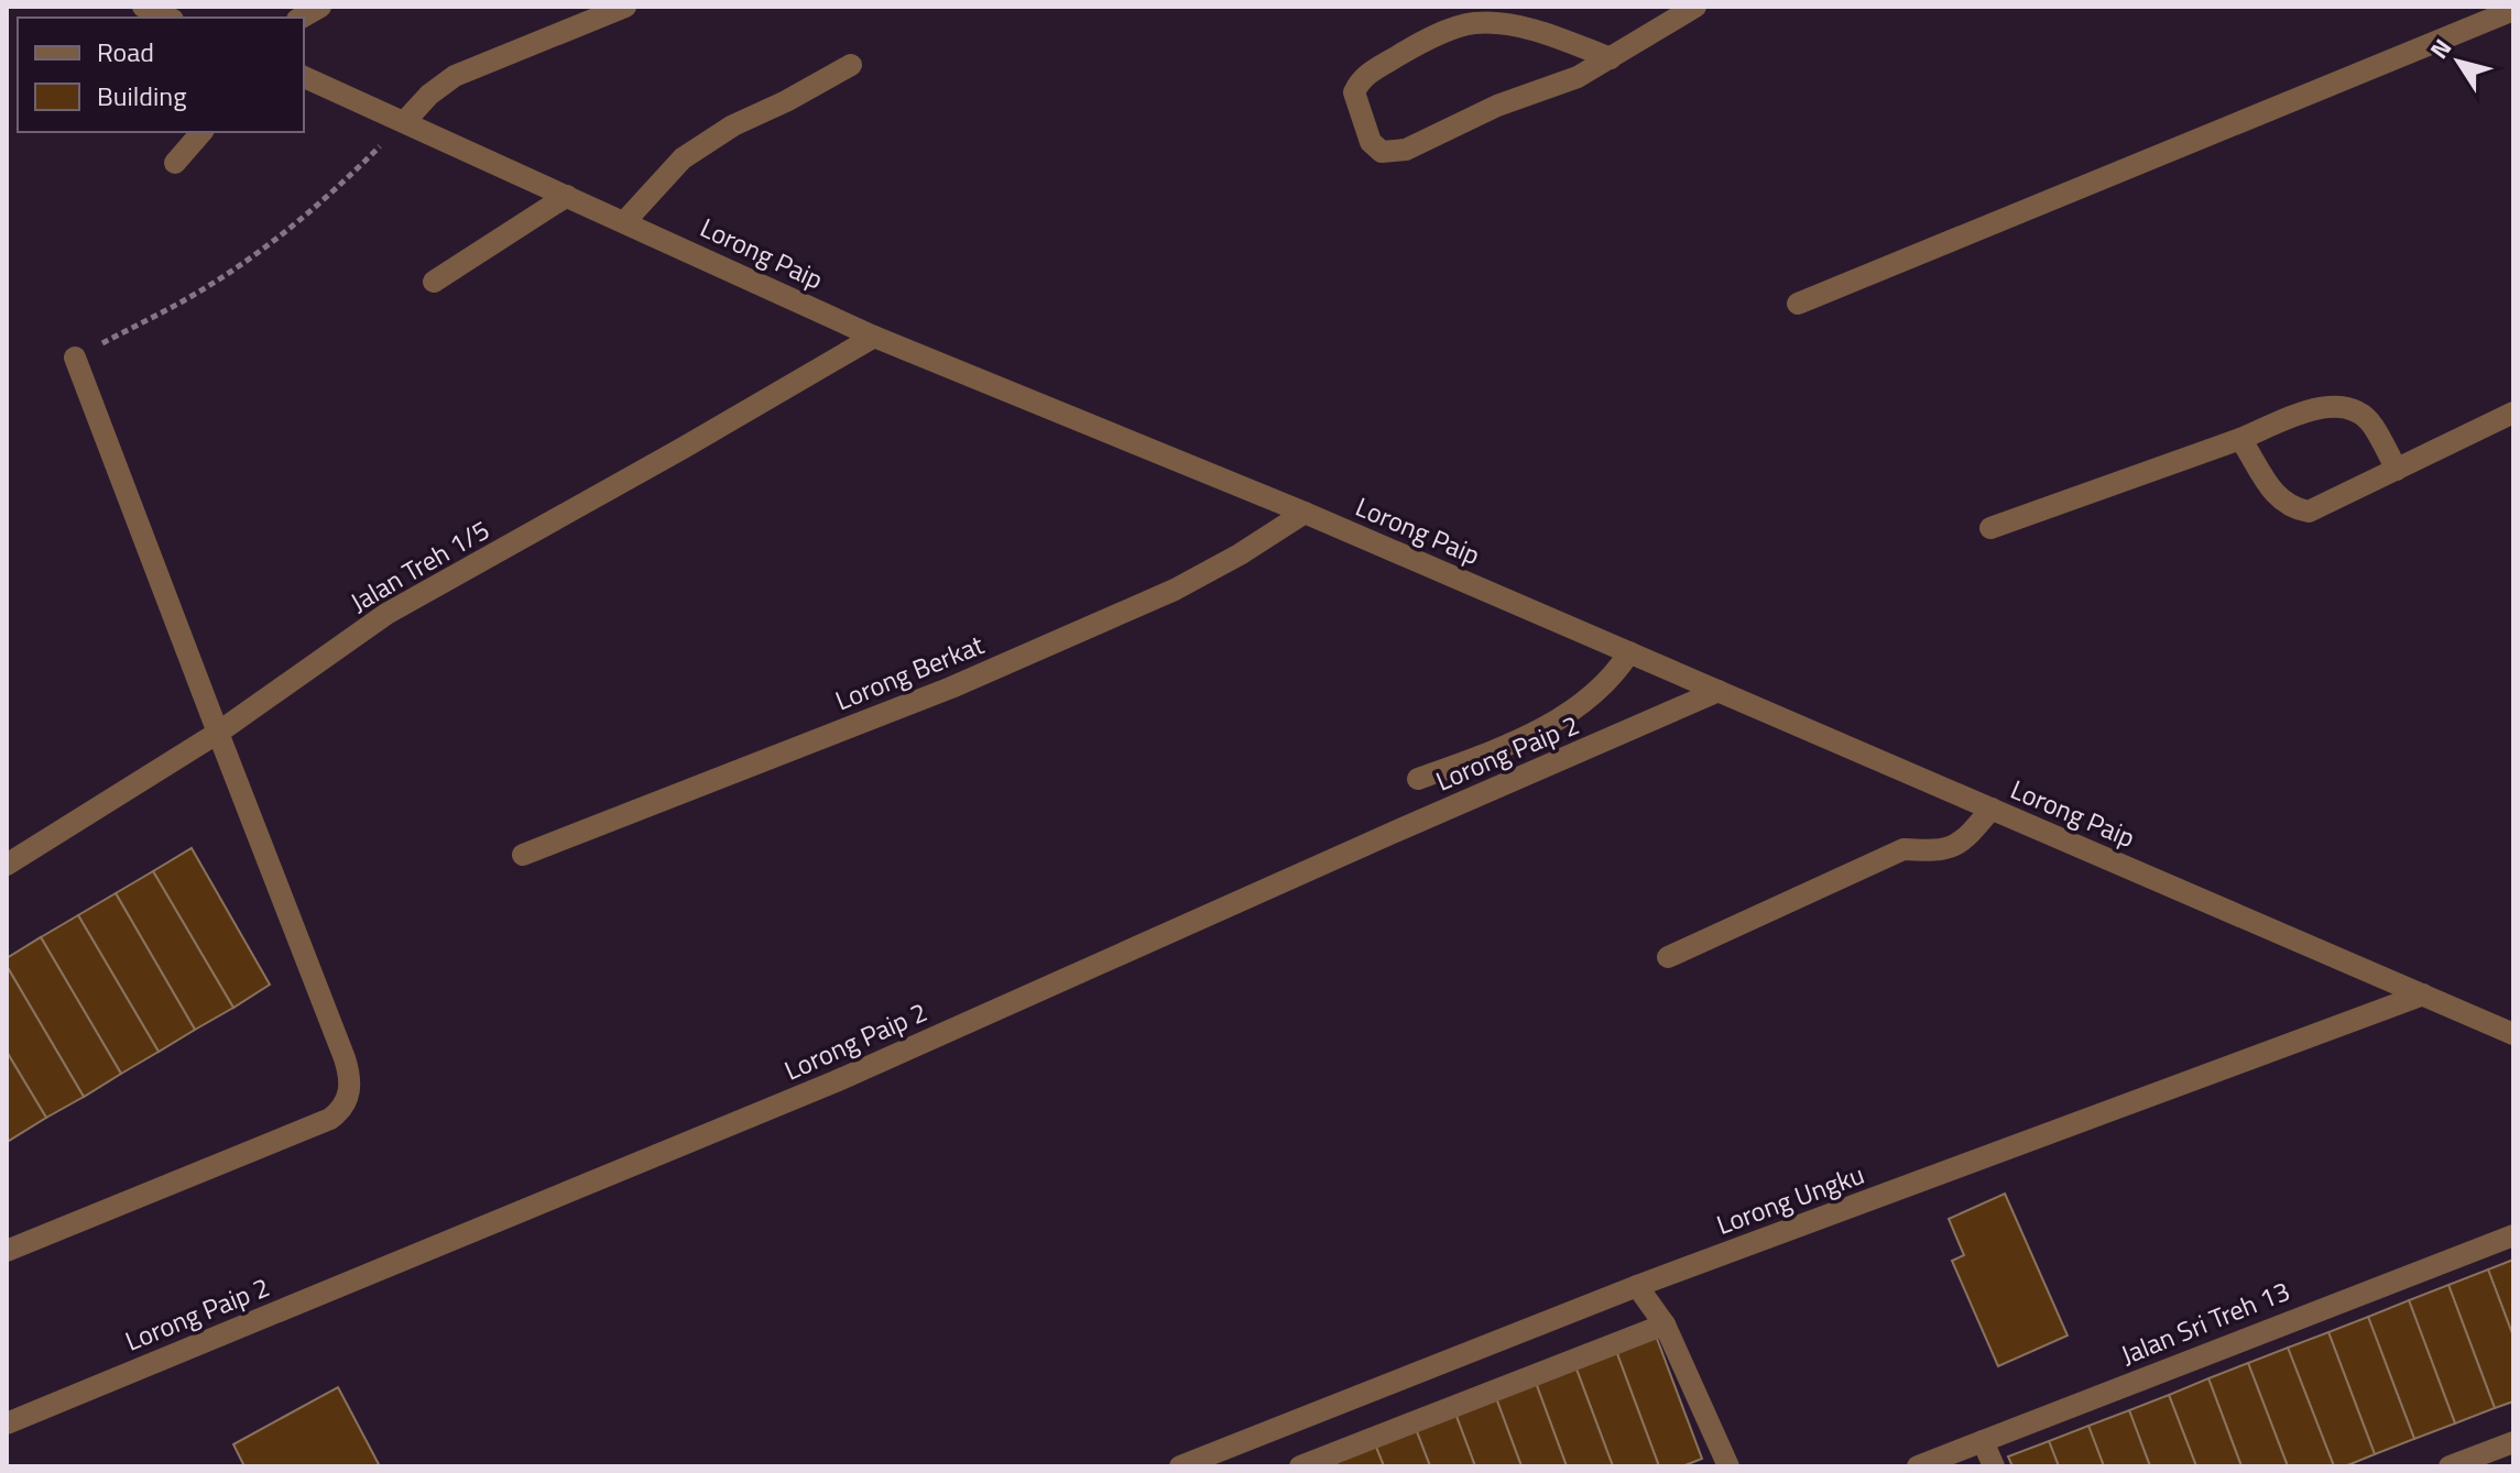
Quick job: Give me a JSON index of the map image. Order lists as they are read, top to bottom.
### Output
{
  "streets": {
    "street": [
      "Lorong Paip",
      "Jalan Treh 1/5",
      "Lorong Berkat",
      "Lorong Paip 2",
      "Lorong Ungku",
      "Jalan Sri Treh 13"
    ]
  },
  "crossings": [
    ["Lorong Paip", "Jalan Treh 1/5"],
    ["Lorong Paip", "Lorong Berkat"],
    ["Lorong Paip", "Lorong Paip 2"],
    ["Lorong Paip", "Lorong Ungku"]
  ],
  "legend": ["Road", "Building"],
  "north": "top left"
}
